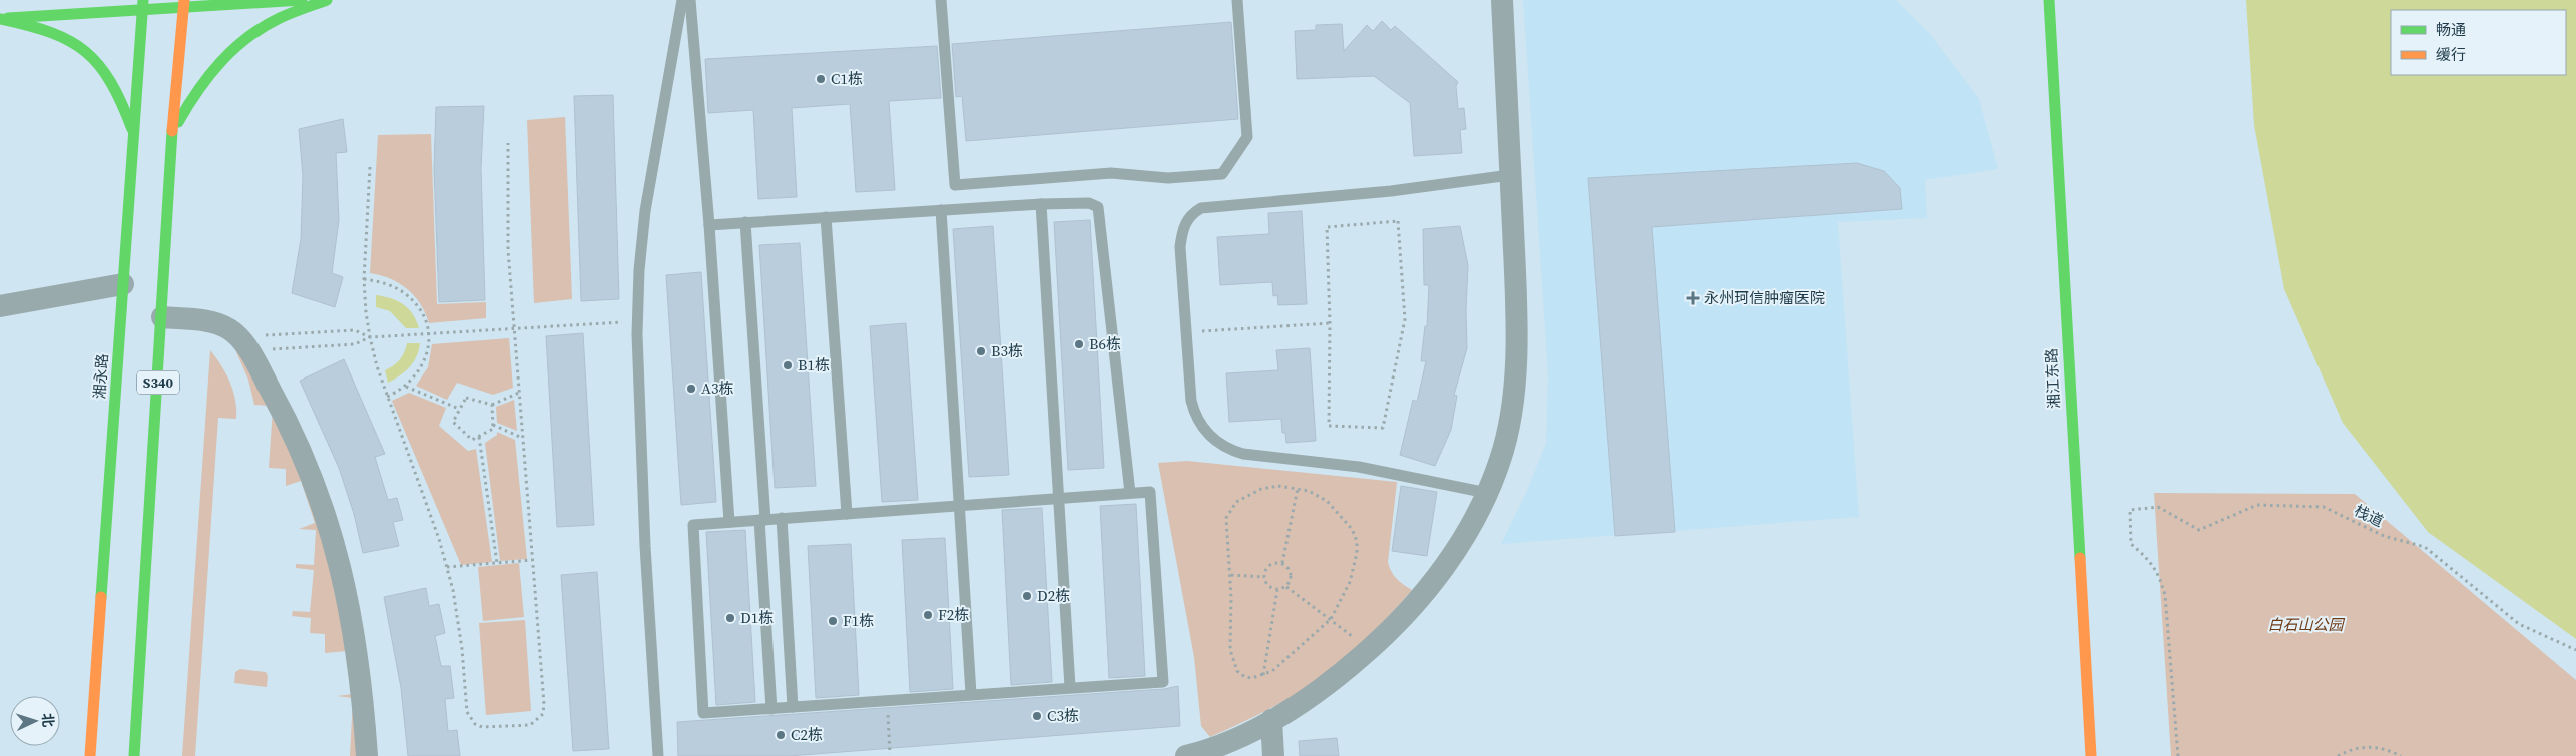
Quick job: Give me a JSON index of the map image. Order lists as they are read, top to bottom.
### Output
{
  "streets": {
    "main road": ["湘永路", "湘江东路", "S340"],
    "path": ["栈道"]
  },
  "parks": ["白石山公园"],
  "places": {
    "other": [
      "C1栋",
      "B6栋",
      "B3栋",
      "B1栋",
      "A3栋",
      "D2栋",
      "F2栋",
      "D1栋",
      "F1栋",
      "C3栋",
      "C2栋"
    ],
    "health": ["永州珂信肿瘤医院"]
  },
  "legend": ["畅通", "缓行"],
  "north": "right"
}
